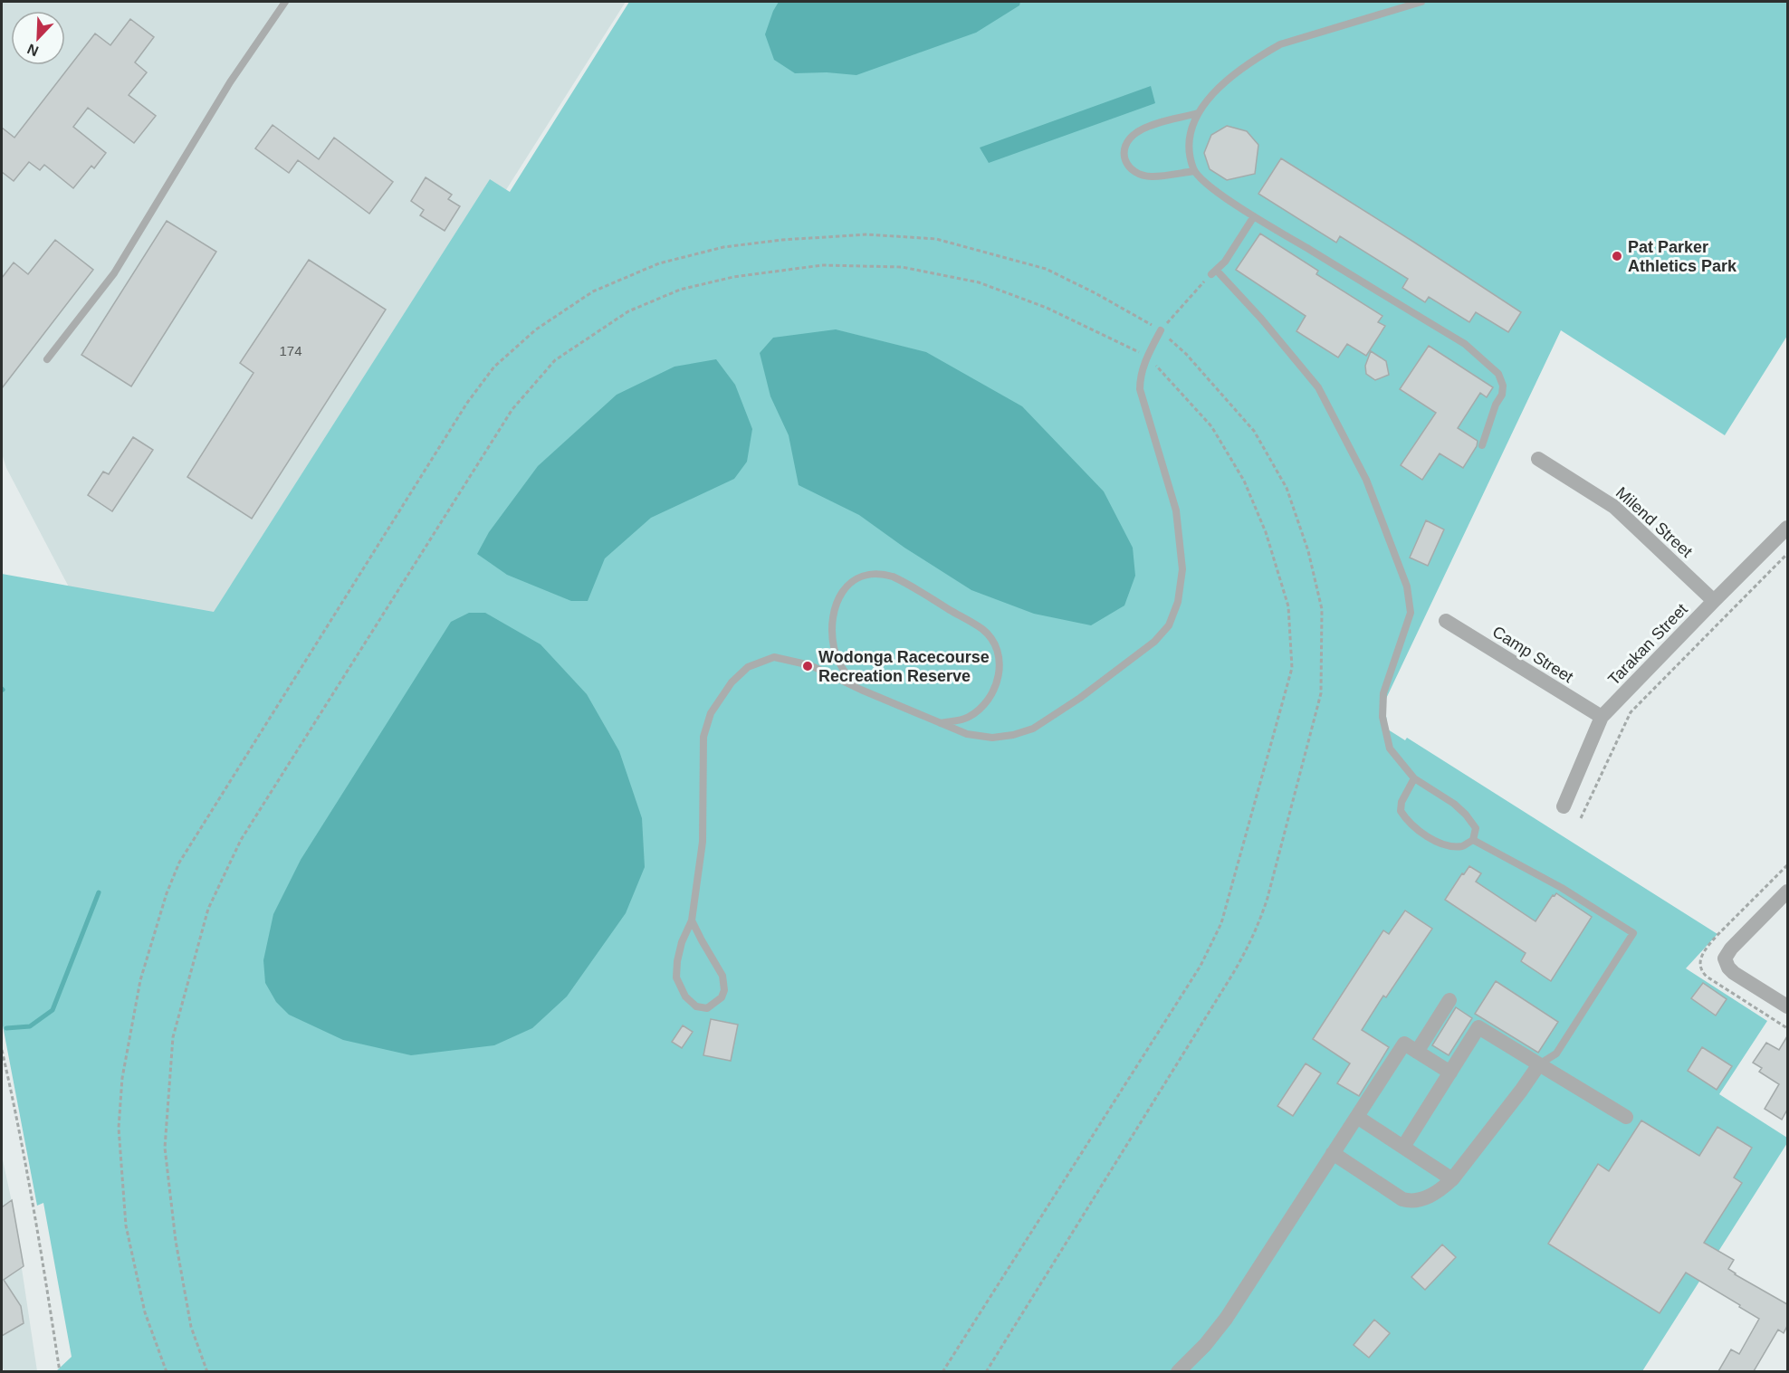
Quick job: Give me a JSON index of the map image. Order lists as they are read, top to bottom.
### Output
{
  "streets": {
    "street": ["Milend Street", "Tarakan Street", "Camp Street"]
  },
  "crossings": [
    ["Milend Street", "Tarakan Street"],
    ["Tarakan Street", "Camp Street"]
  ],
  "places": ["Pat Parker Athletics Park", "Wodonga Racecourse Recreation Reserve"],
  "house_numbers": ["174"],
  "north": "bottom left"
}
